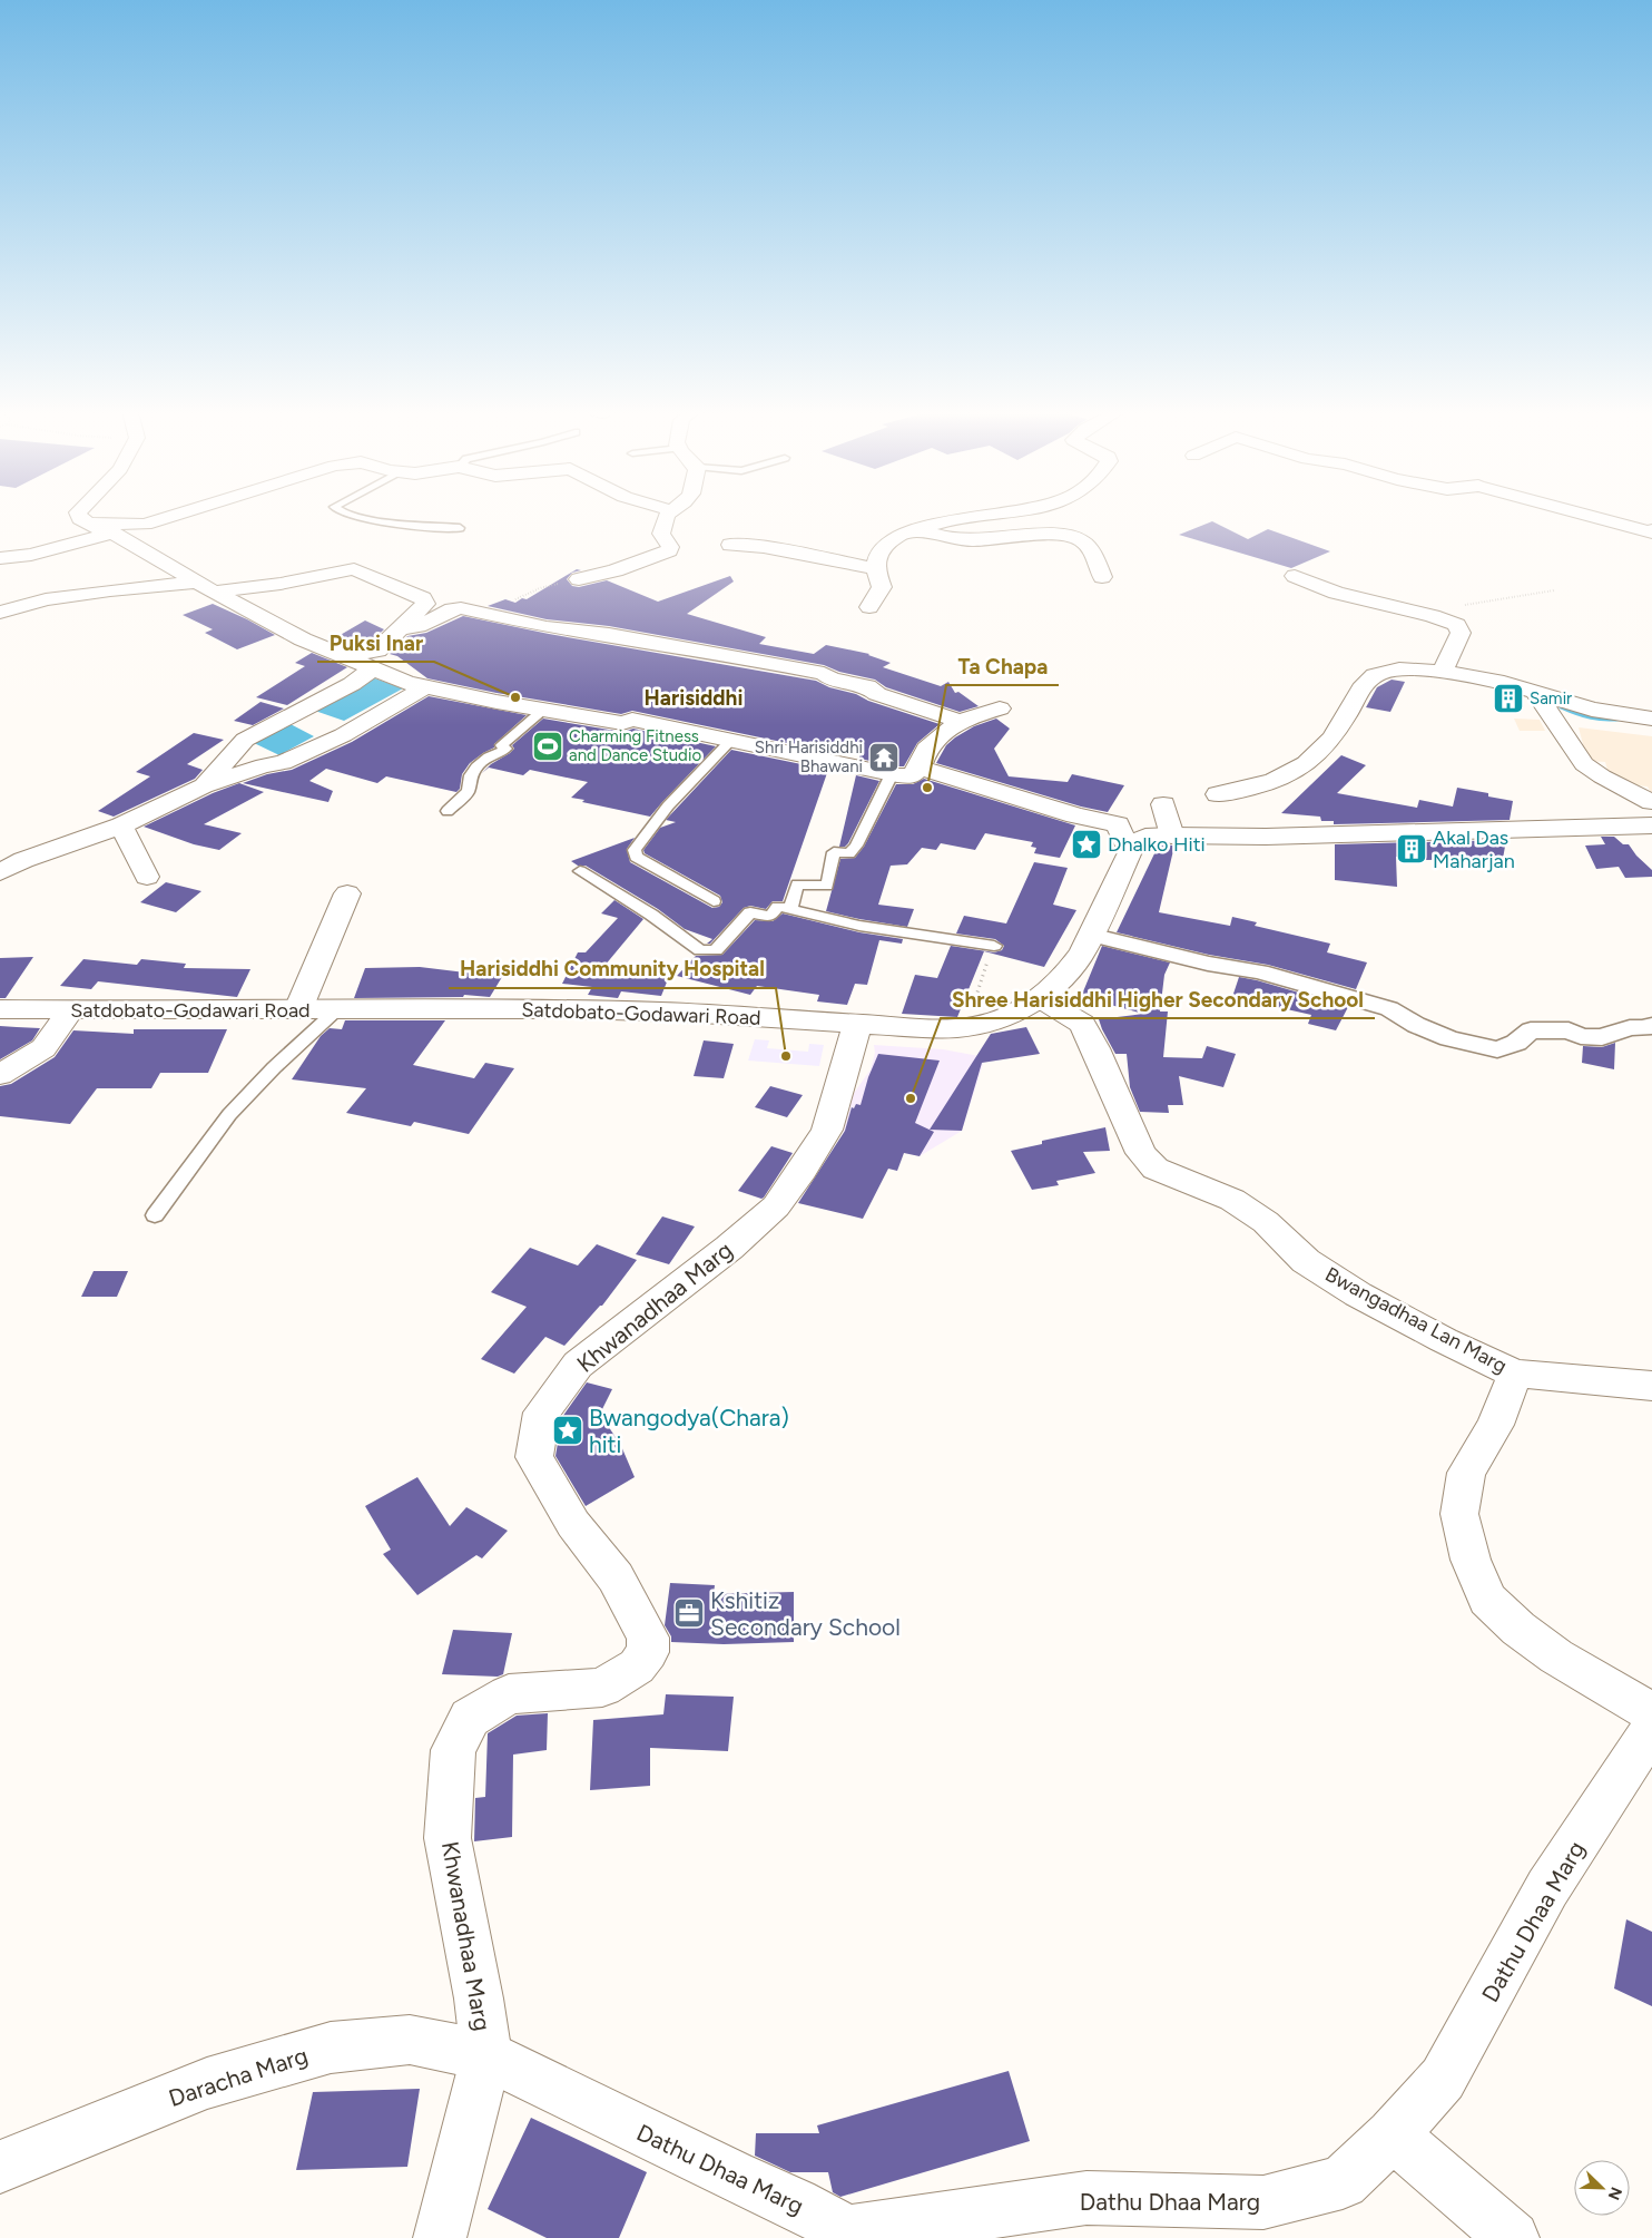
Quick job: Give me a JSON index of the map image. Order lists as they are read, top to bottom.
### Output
{
  "streets": {
    "street": [
      "Satdobato-Godawari Road",
      "Khwanadhaa Marg",
      "Bwangadhaa Lan Marg",
      "Dathu Dhaa Marg",
      "Daracha Marg"
    ]
  },
  "crossings": [
    ["Satdobato-Godawari Road", "Khwanadhaa Marg"],
    ["Satdobato-Godawari Road", "Bwangadhaa Lan Marg"],
    ["Khwanadhaa Marg", "Dathu Dhaa Marg"],
    ["Khwanadhaa Marg", "Daracha Marg"],
    ["Dathu Dhaa Marg", "Daracha Marg"]
  ],
  "districts": ["Harisiddhi"],
  "places": {
    "other": [
      "Puksi Inar",
      "Ta Chapa",
      "Harisiddhi Community Hospital",
      "Shree Harisiddhi Higher Secondary School"
    ],
    "building": ["Samir", "Akal Das Maharjan"],
    "sports": ["Charming Fitness and Dance Studio"],
    "temple": ["Shri Harisiddhi Bhawani"],
    "place": ["Dhalko Hiti", "Bwangodya(Chara) hiti"],
    "office": ["Kshitiz Secondary School"]
  },
  "north": "bottom right"
}
